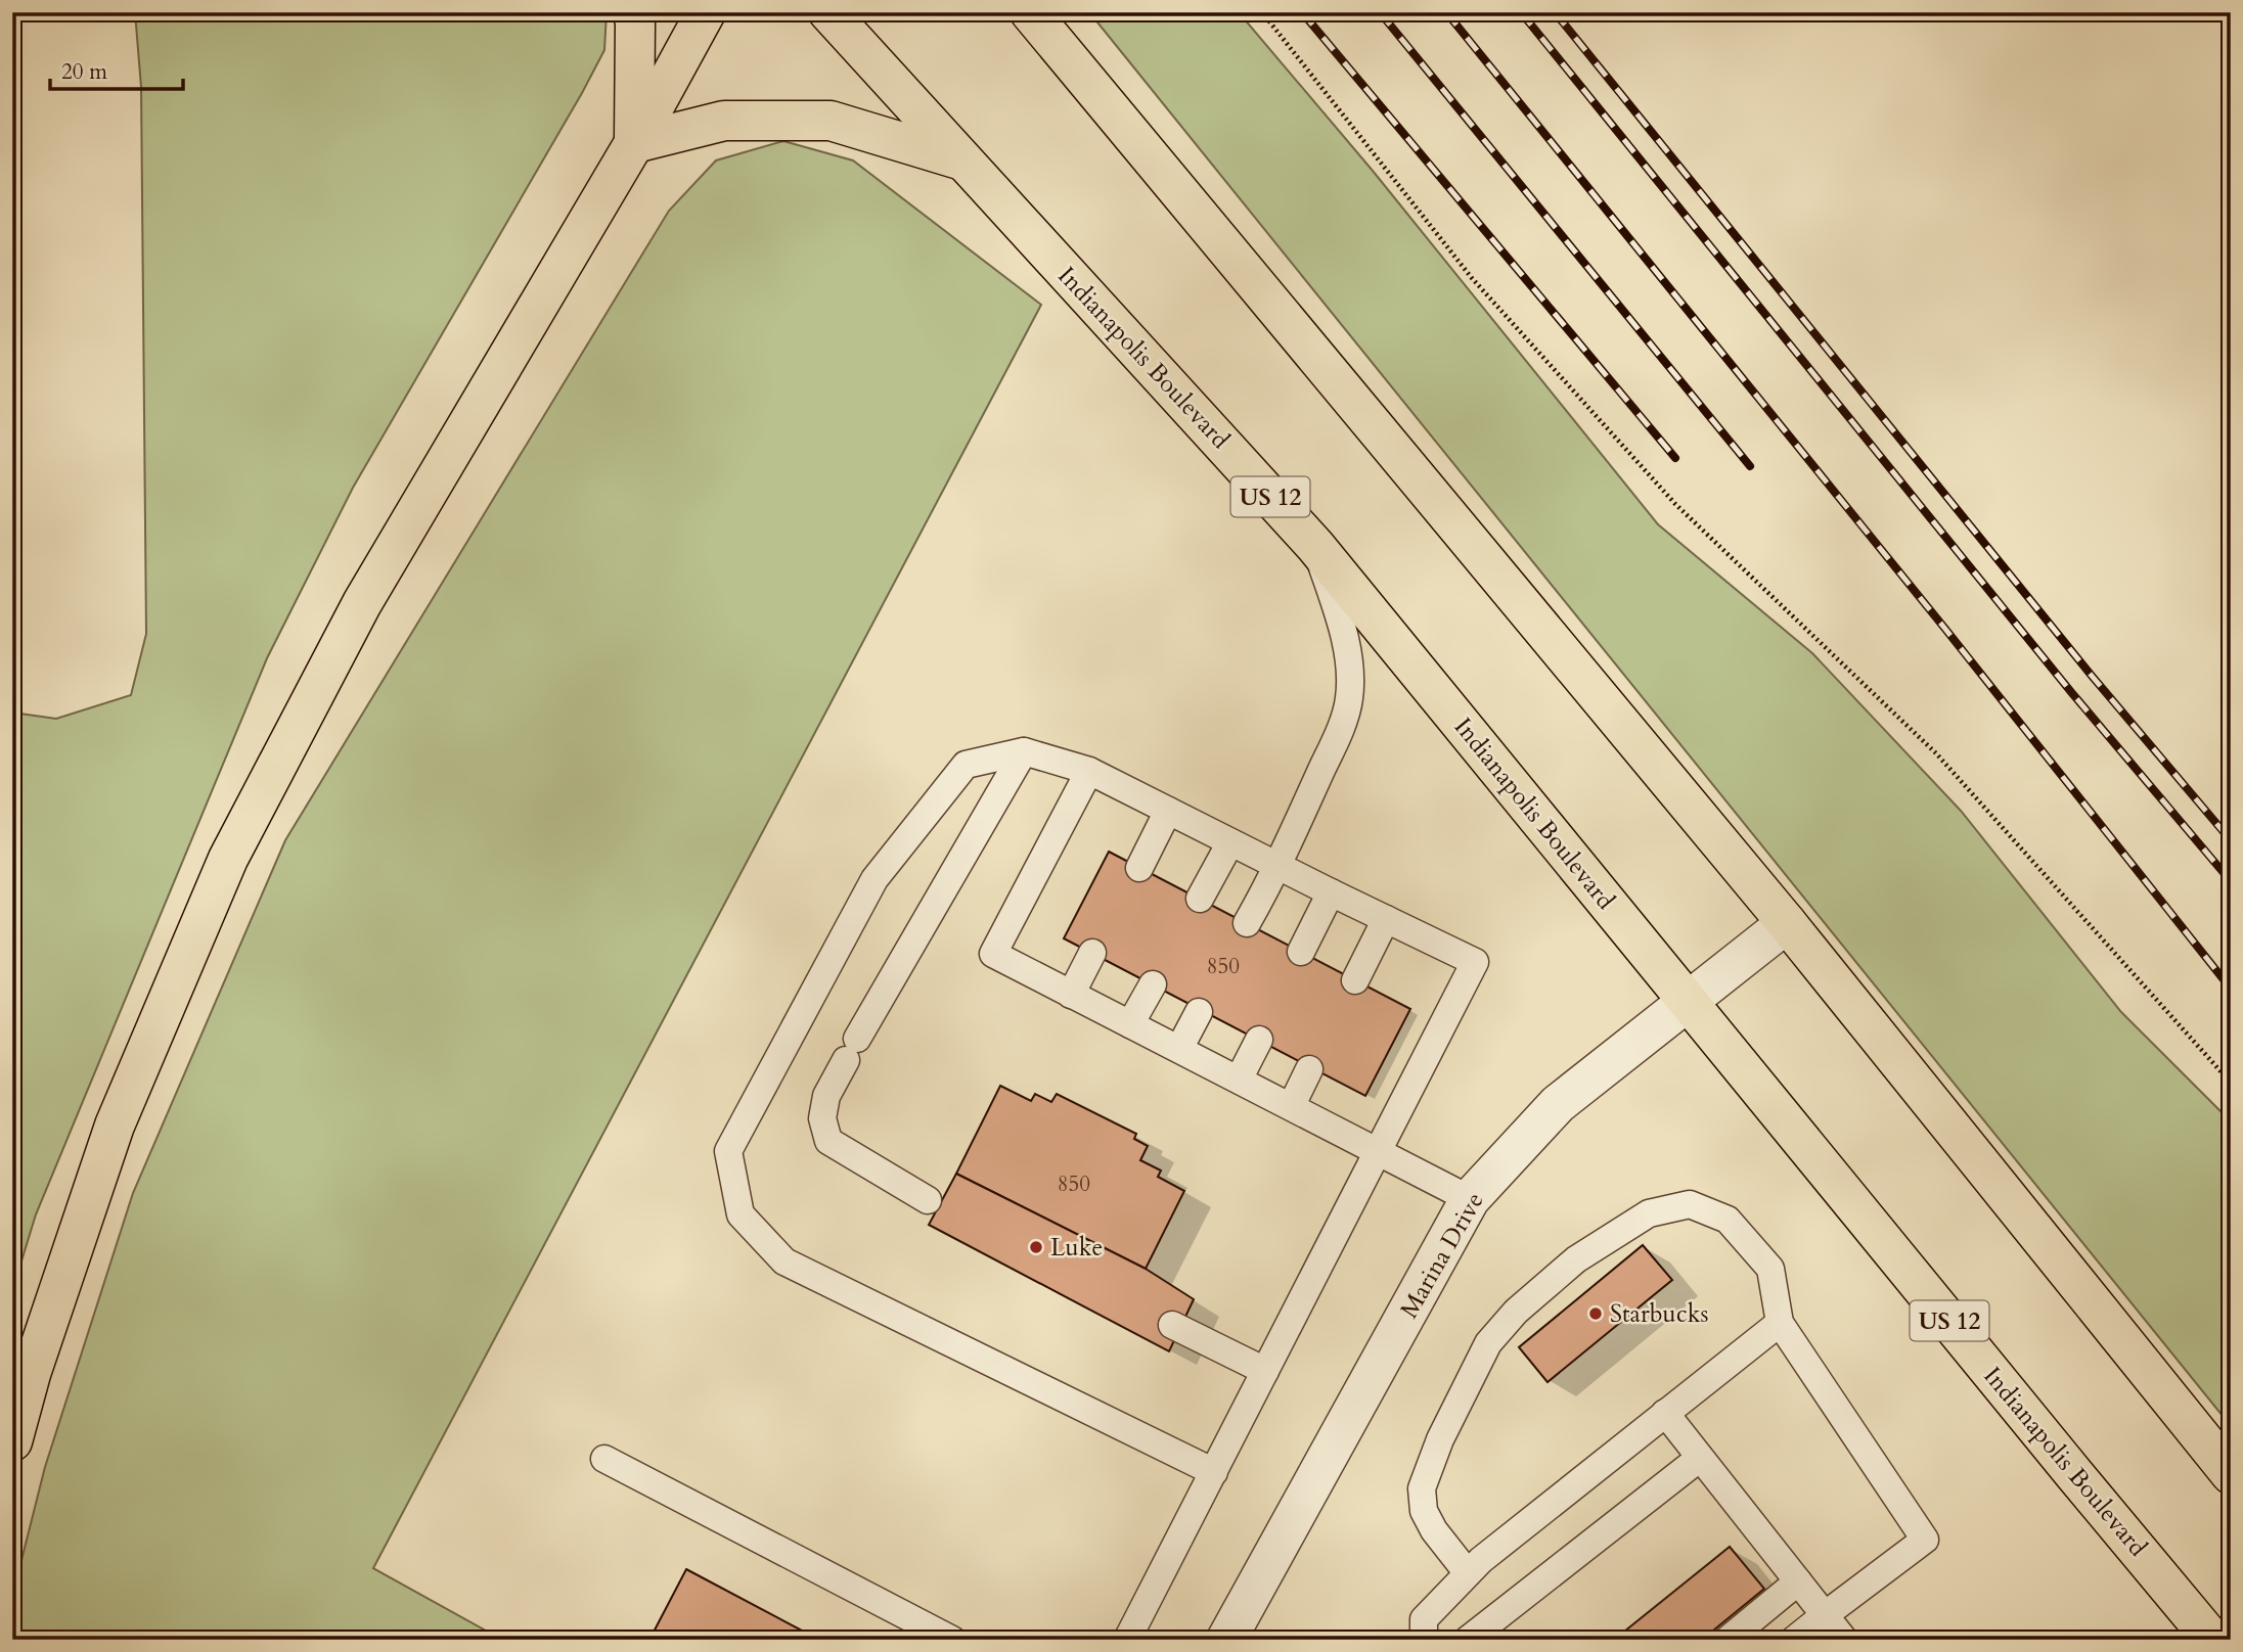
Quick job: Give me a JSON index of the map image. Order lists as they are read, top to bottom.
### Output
{
  "streets": {
    "main road": ["Indianapolis Boulevard", "US 12"],
    "street": ["Marina Drive"]
  },
  "crossings": [
    ["Indianapolis Boulevard", "Marina Drive"]
  ],
  "places": ["Luke", "Starbucks"],
  "house_numbers": ["850", "850"],
  "scale_bar": "20 m"
}
